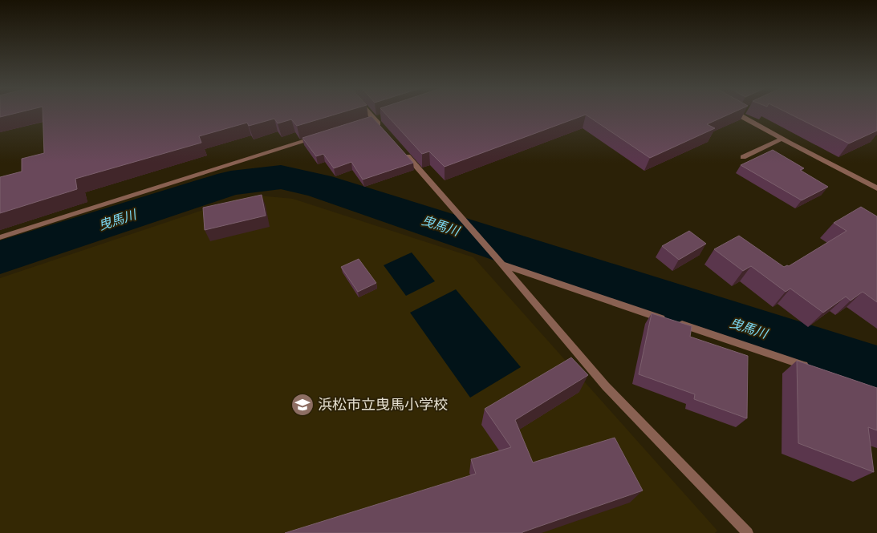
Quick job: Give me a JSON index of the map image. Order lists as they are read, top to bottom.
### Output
{
  "water": ["曳馬川"],
  "places": {
    "school or university": ["浜松市立曳馬小学校"]
  }
}
